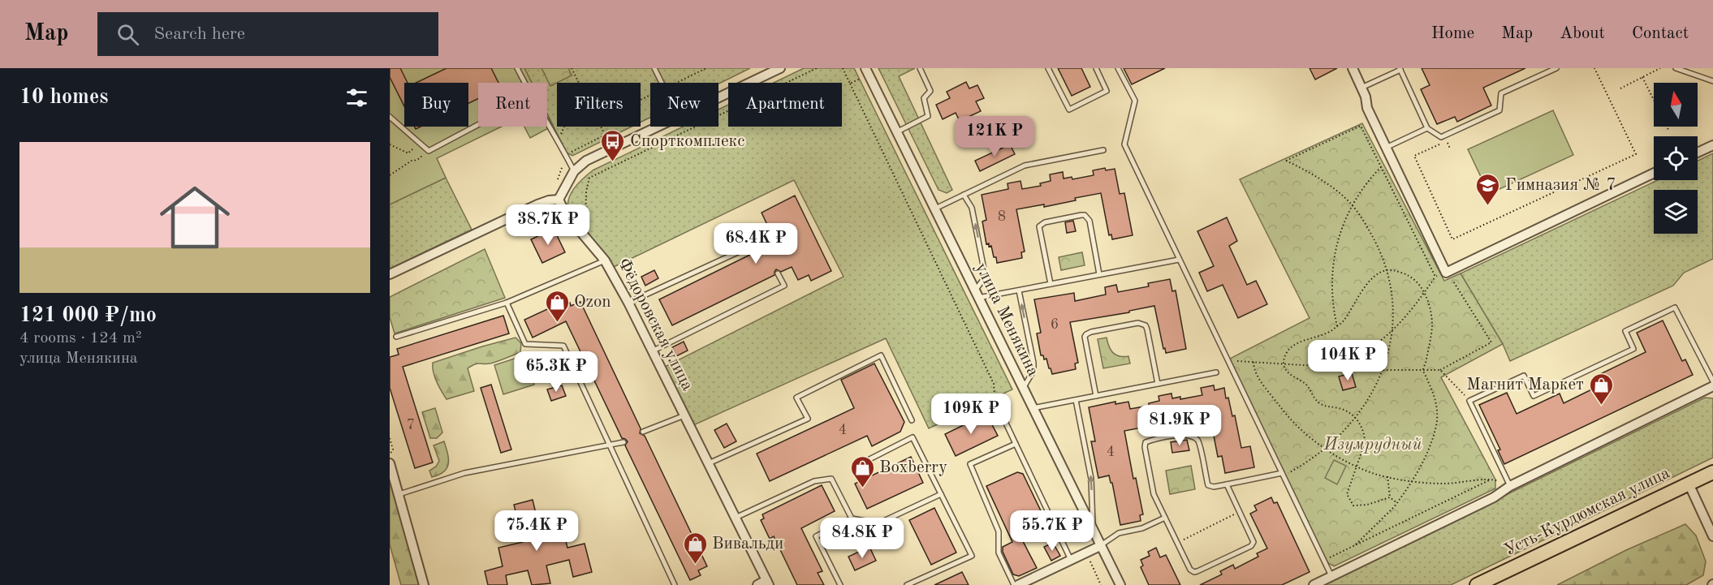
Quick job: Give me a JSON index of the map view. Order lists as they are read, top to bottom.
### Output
{
  "streets": {
    "main road": ["Усть-Курдюмская улица"],
    "street": ["улица Менякина", "Фёдоровская улица"]
  },
  "parks": ["Изумрудный"],
  "places": {
    "bus stop": ["Спорткомплекс"],
    "school or university": ["Гимназия № 7"],
    "shop": [
      "Ozon",
      "Магнит Маркет",
      "Boxberry",
      "Вивальди"
    ]
  },
  "house_numbers": [
    "8",
    "6",
    "7",
    "4",
    "4"
  ],
  "north": "top",
  "page": {
    "header": "Map",
    "search": "Search here",
    "nav": [
      "Home",
      "Map",
      "About",
      "Contact"
    ],
    "heading": "10 homes",
    "chip": [
      "Buy",
      "Rent",
      "Filters",
      "New",
      "Apartment"
    ],
    "price": [
      "121K ₽",
      "38.7K ₽",
      "68.4K ₽",
      "104K ₽",
      "65.3K ₽",
      "109K ₽",
      "81.9K ₽",
      "75.4K ₽",
      "55.7K ₽",
      "84.8K ₽"
    ],
    "list": [
      {
        "name": "121 000 ₽/mo",
        "note": "4 rooms · 124 m² · улица Менякина"
      }
    ]
  }
}
